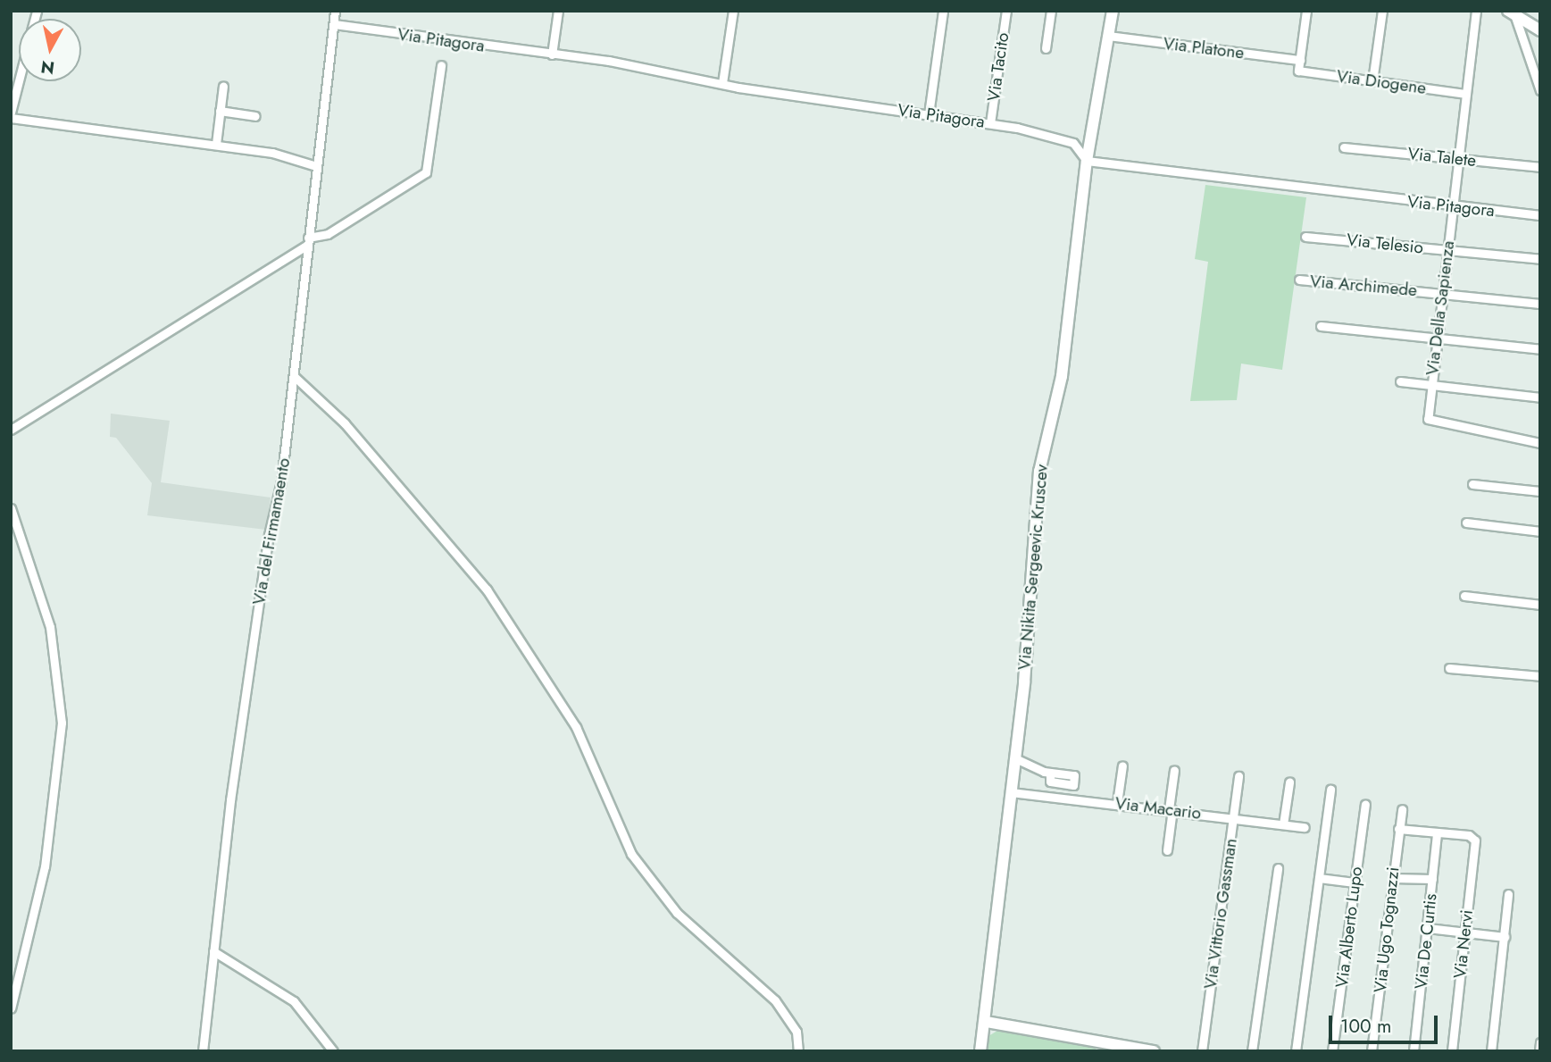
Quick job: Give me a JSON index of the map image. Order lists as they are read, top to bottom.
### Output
{
  "streets": {
    "main road": ["Via Nikita Sergeevic Kruscev"],
    "street": [
      "Via Pitagora",
      "Via Platone",
      "Via Tacito",
      "Via Diogene",
      "Via Talete",
      "Via Telesio",
      "Via Archimede",
      "Via Della Sapienza",
      "Via del Firmamaento",
      "Via Macario",
      "Via Vittorio Gassman",
      "Via Alberto Lupo",
      "Via Ugo Tognazzi",
      "Via De Curtis",
      "Via Nervi"
    ]
  },
  "crossings": [
    ["Via Pitagora", "Via Tacito"],
    ["Via Pitagora", "Via Della Sapienza"],
    ["Via Pitagora", "Via del Firmamaento"],
    ["Via Pitagora", "Via Nikita Sergeevic Kruscev"],
    ["Via Platone", "Via Diogene"],
    ["Via Platone", "Via Nikita Sergeevic Kruscev"],
    ["Via Diogene", "Via Della Sapienza"],
    ["Via Talete", "Via Della Sapienza"],
    ["Via Telesio", "Via Della Sapienza"],
    ["Via Archimede", "Via Della Sapienza"],
    ["Via Nikita Sergeevic Kruscev", "Via Macario"],
    ["Via Macario", "Via Vittorio Gassman"],
    ["Via De Curtis", "Via Nervi"]
  ],
  "scale_bar": "100 m",
  "north": "bottom"
}
